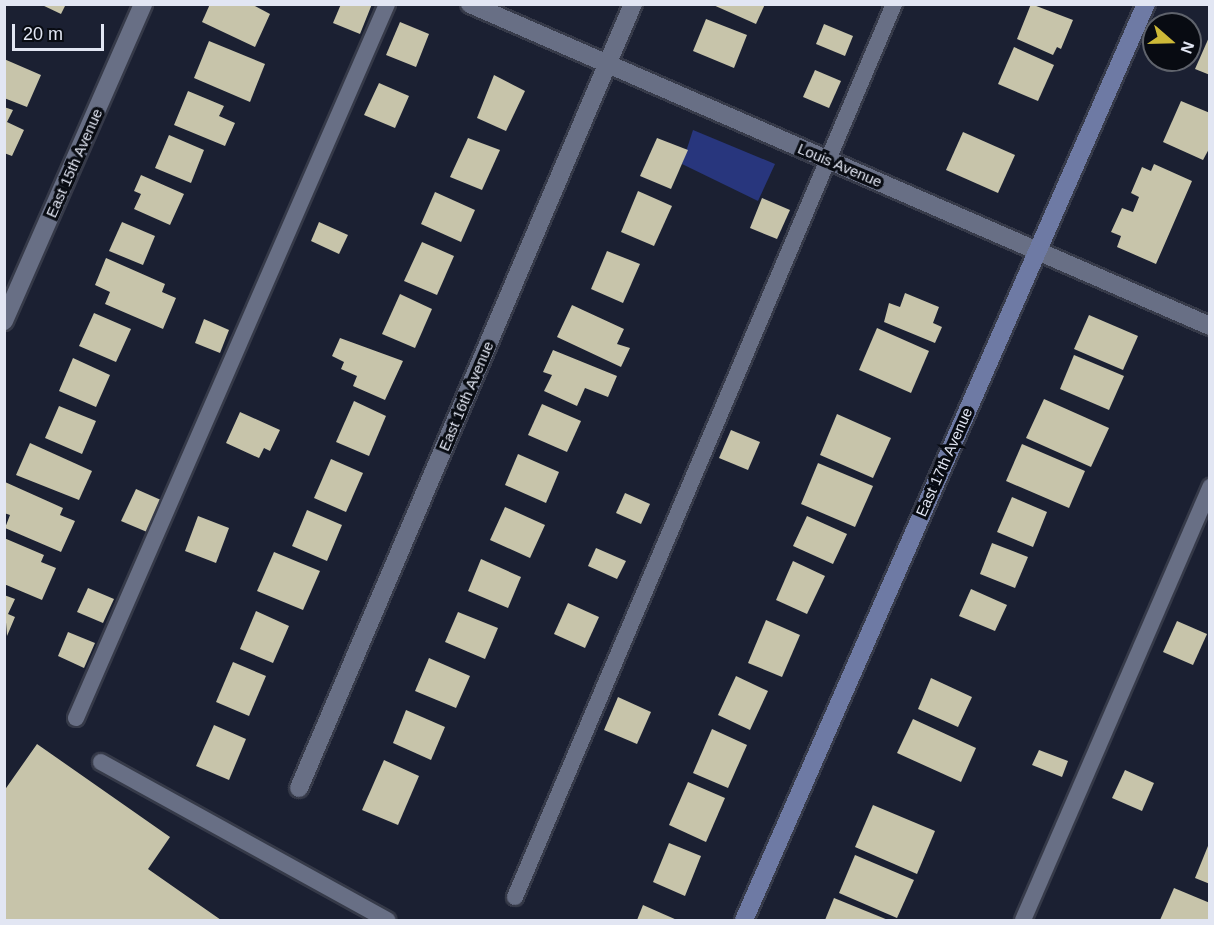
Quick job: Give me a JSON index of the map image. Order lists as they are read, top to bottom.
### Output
{
  "streets": {
    "street": [
      "East 15th Avenue",
      "Louis Avenue",
      "East 16th Avenue",
      "East 17th Avenue"
    ]
  },
  "crossings": [
    ["Louis Avenue", "East 16th Avenue"],
    ["Louis Avenue", "East 17th Avenue"]
  ],
  "scale_bar": "20 m",
  "north": "right"
}
